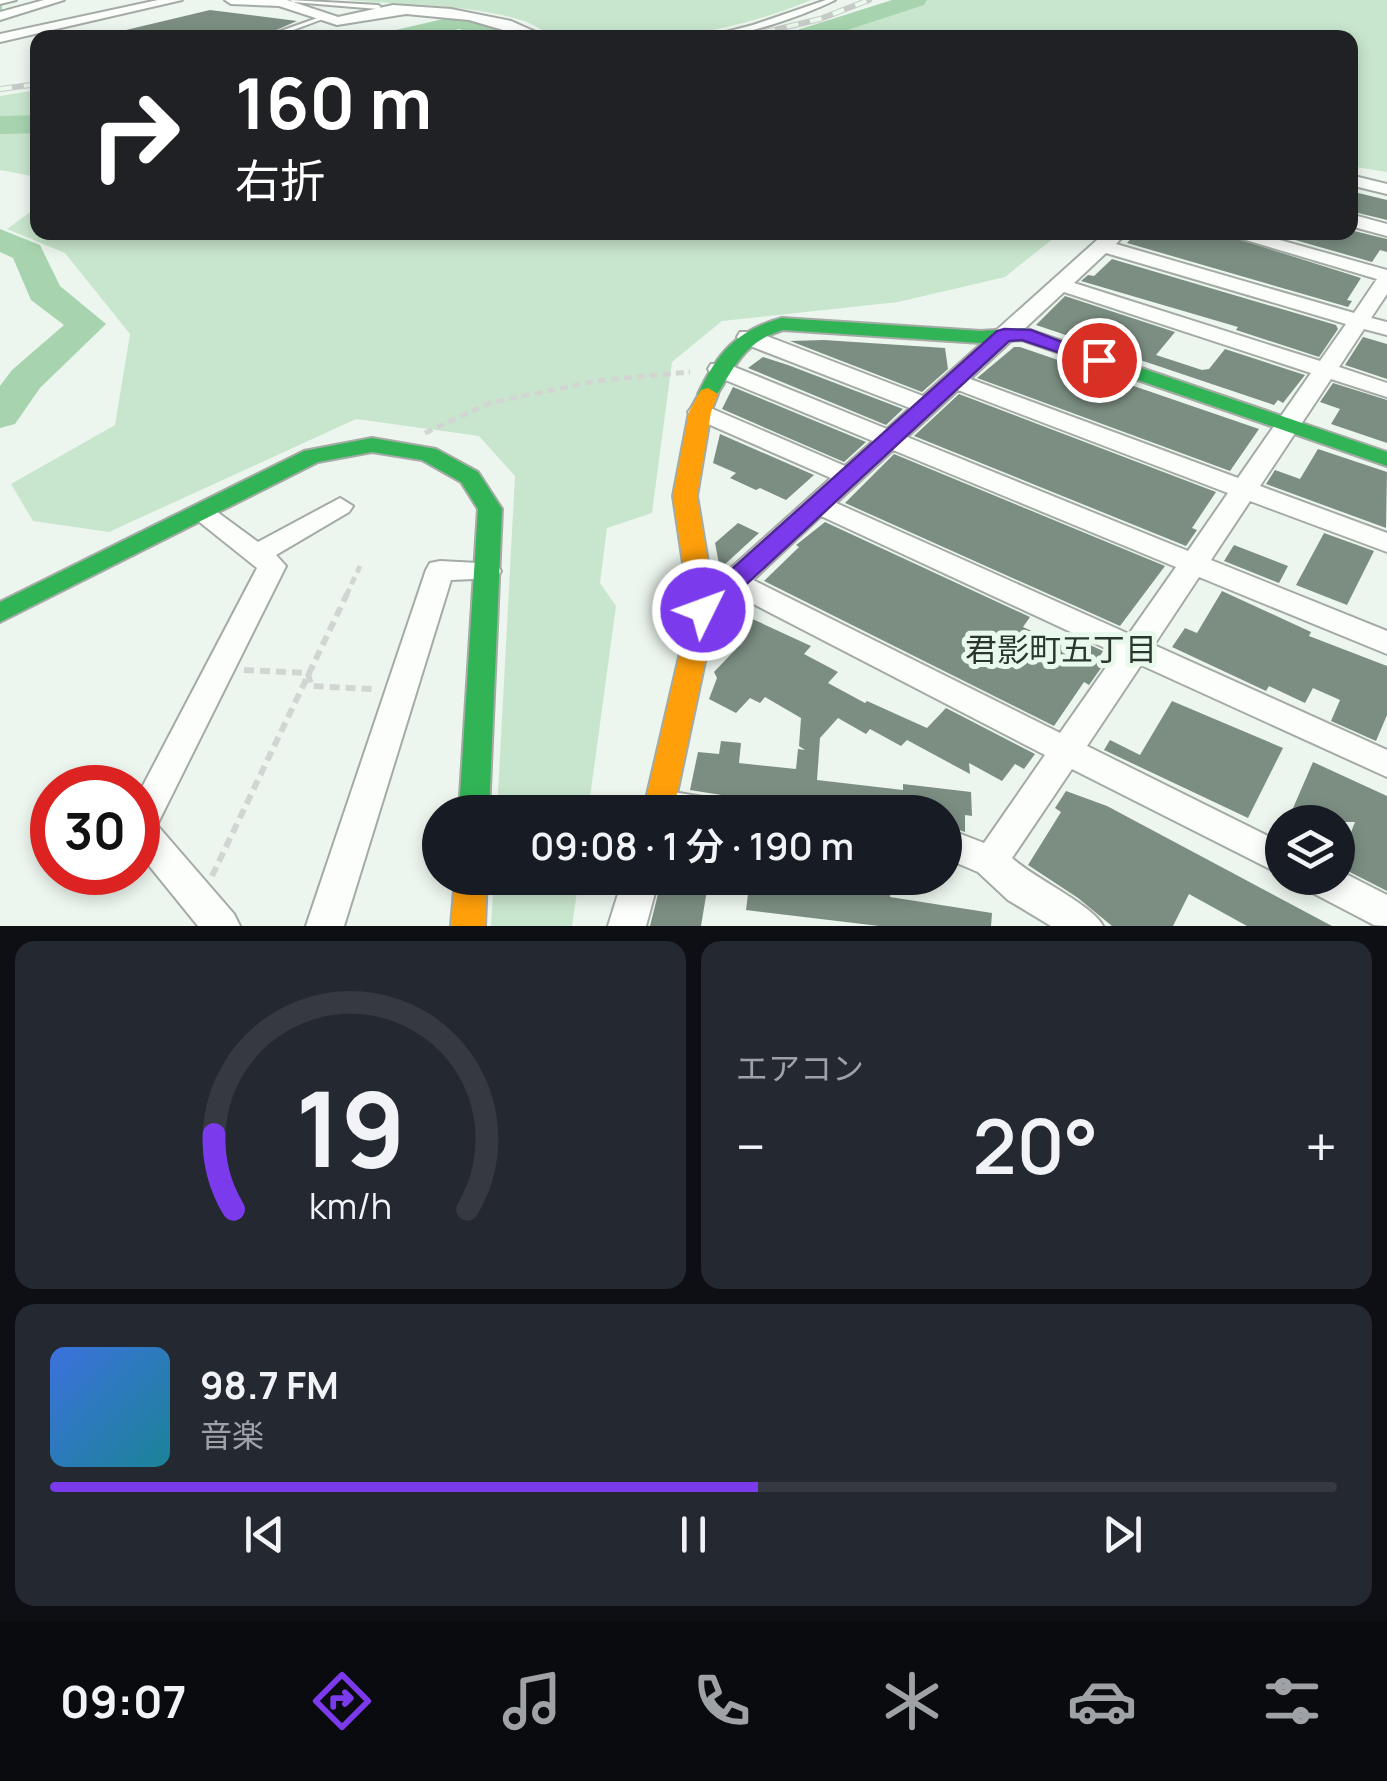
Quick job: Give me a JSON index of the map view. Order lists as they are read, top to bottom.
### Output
{
  "districts": ["君影町五丁目"],
  "page": {
    "turn": ["160 m", "右折"],
    "limit": "30",
    "trip": "09:08 · 1 分 · 190 m",
    "tile": "エアコン",
    "heat": ["−", "20°", "+"],
    "song": ["98.7 FM", "音楽"],
    "tabs": "09:07",
    "gauge": ["19", "km/h"]
  }
}
